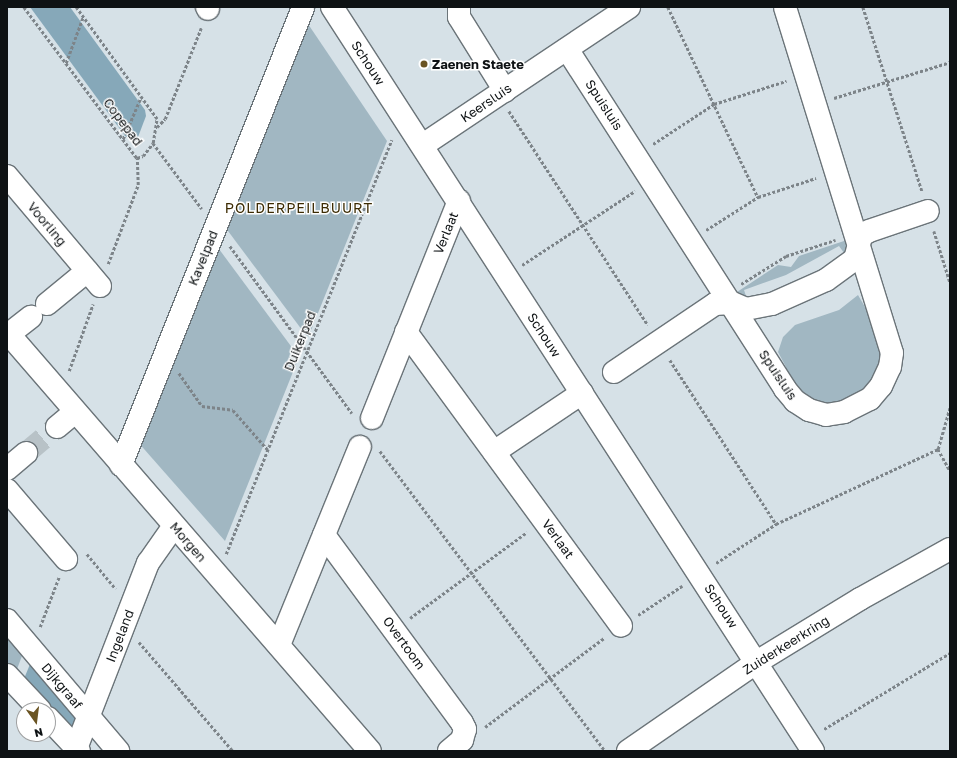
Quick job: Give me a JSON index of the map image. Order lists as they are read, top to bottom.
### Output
{
  "streets": {
    "street": [
      "Schouw",
      "Keersluis",
      "Spuisluis",
      "Voorling",
      "Verlaat",
      "Kavelpad",
      "Morgen",
      "Ingeland",
      "Overtoom",
      "Zuiderkeerkring",
      "Dijkgraaf"
    ],
    "path": ["Copepad", "Duikerpad"]
  },
  "crossings": [
    ["Schouw", "Keersluis"],
    ["Schouw", "Verlaat"],
    ["Schouw", "Duikerpad"],
    ["Schouw", "Zuiderkeerkring"],
    ["Keersluis", "Spuisluis"],
    ["Voorling", "Morgen"],
    ["Kavelpad", "Morgen"],
    ["Duikerpad", "Morgen"],
    ["Morgen", "Ingeland"],
    ["Ingeland", "Dijkgraaf"]
  ],
  "districts": ["POLDERPEILBUURT"],
  "places": ["Zaenen Staete"],
  "north": "bottom"
}
